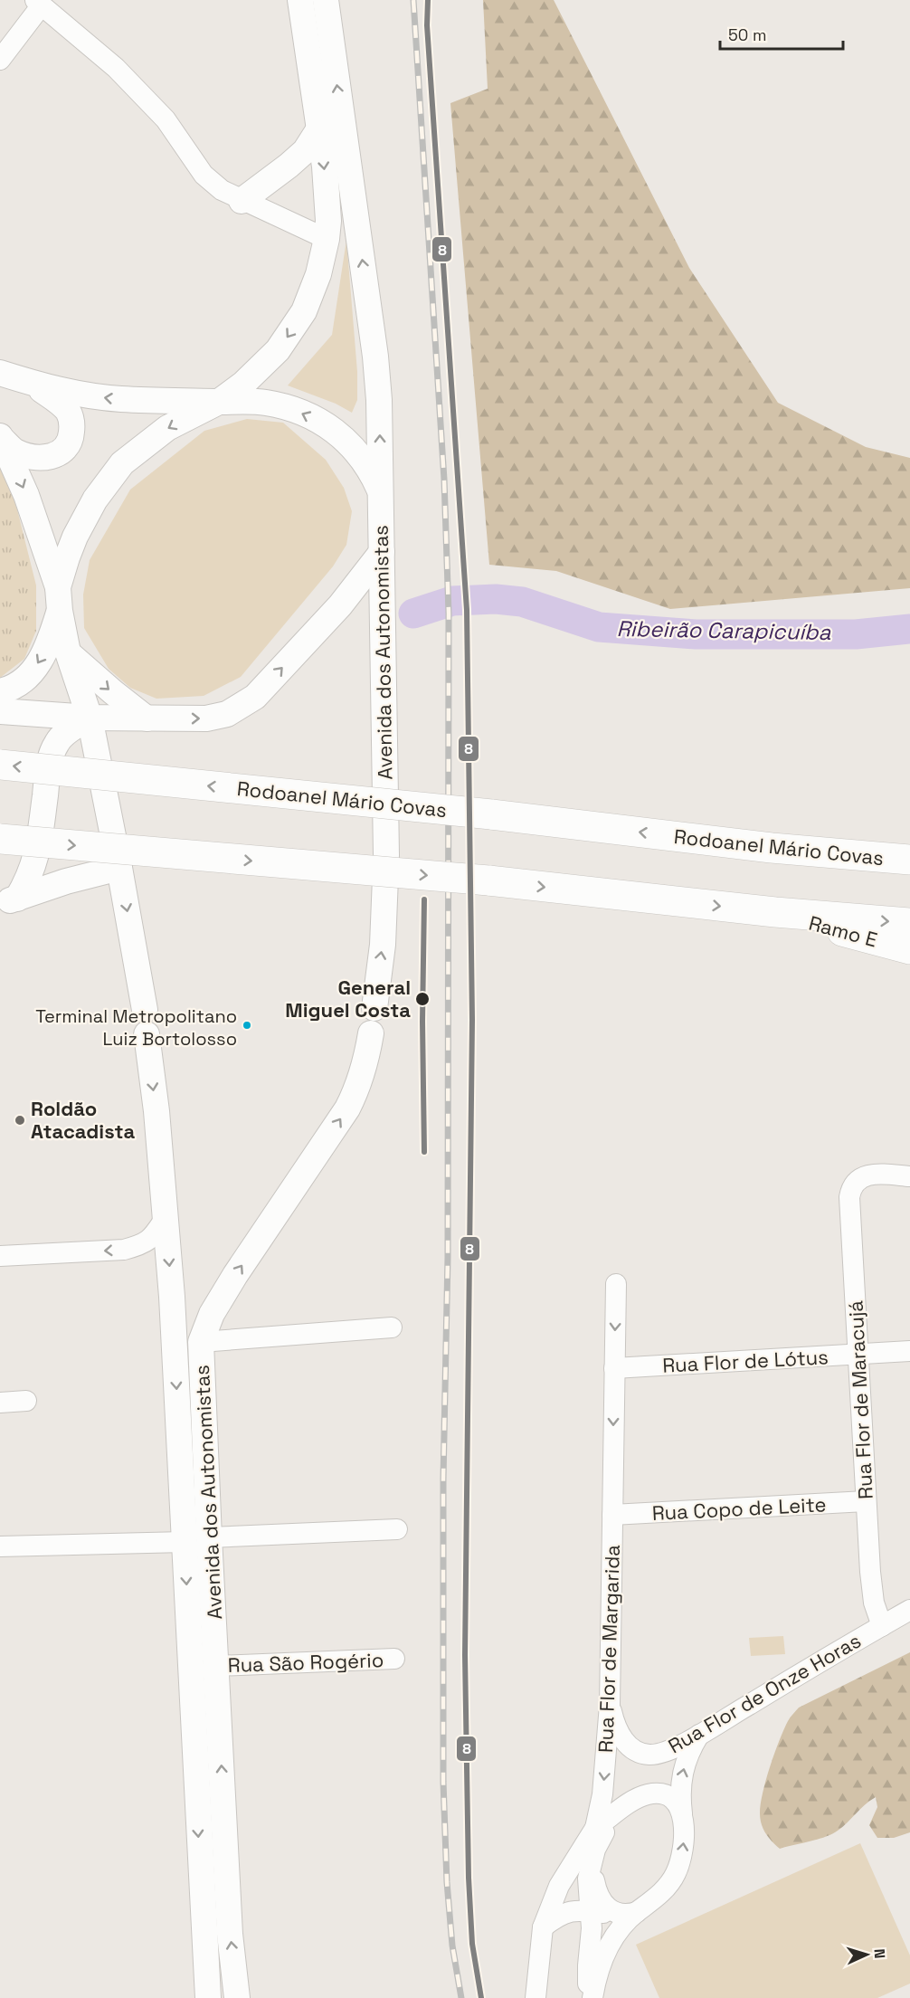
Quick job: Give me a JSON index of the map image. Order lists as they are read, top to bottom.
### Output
{
  "streets": {
    "highway": ["Rodoanel Mário Covas", "Ramo E"],
    "main road": ["Avenida dos Autonomistas"],
    "street": [
      "Rua Flor de Lótus",
      "Rua Flor de Maracujá",
      "Rua Copo de Leite",
      "Rua Flor de Margarida",
      "Rua São Rogério",
      "Rua Flor de Onze Horas"
    ]
  },
  "crossings": [
    ["Avenida dos Autonomistas", "Rua São Rogério"],
    ["Rua Flor de Lótus", "Rua Flor de Maracujá"],
    ["Rua Flor de Lótus", "Rua Flor de Margarida"],
    ["Rua Flor de Maracujá", "Rua Copo de Leite"],
    ["Rua Flor de Maracujá", "Rua Flor de Onze Horas"],
    ["Rua Copo de Leite", "Rua Flor de Margarida"],
    ["Rua Flor de Margarida", "Rua Flor de Onze Horas"]
  ],
  "one_way": ["Rua Flor de Margarida"],
  "water": ["Ribeirão Carapicuíba"],
  "places": ["General Miguel Costa", "Terminal Metropolitano Luiz Bortolosso", "Roldão Atacadista"],
  "lines": ["transit line 8"],
  "scale_bar": "50 m",
  "north": "right"
}
